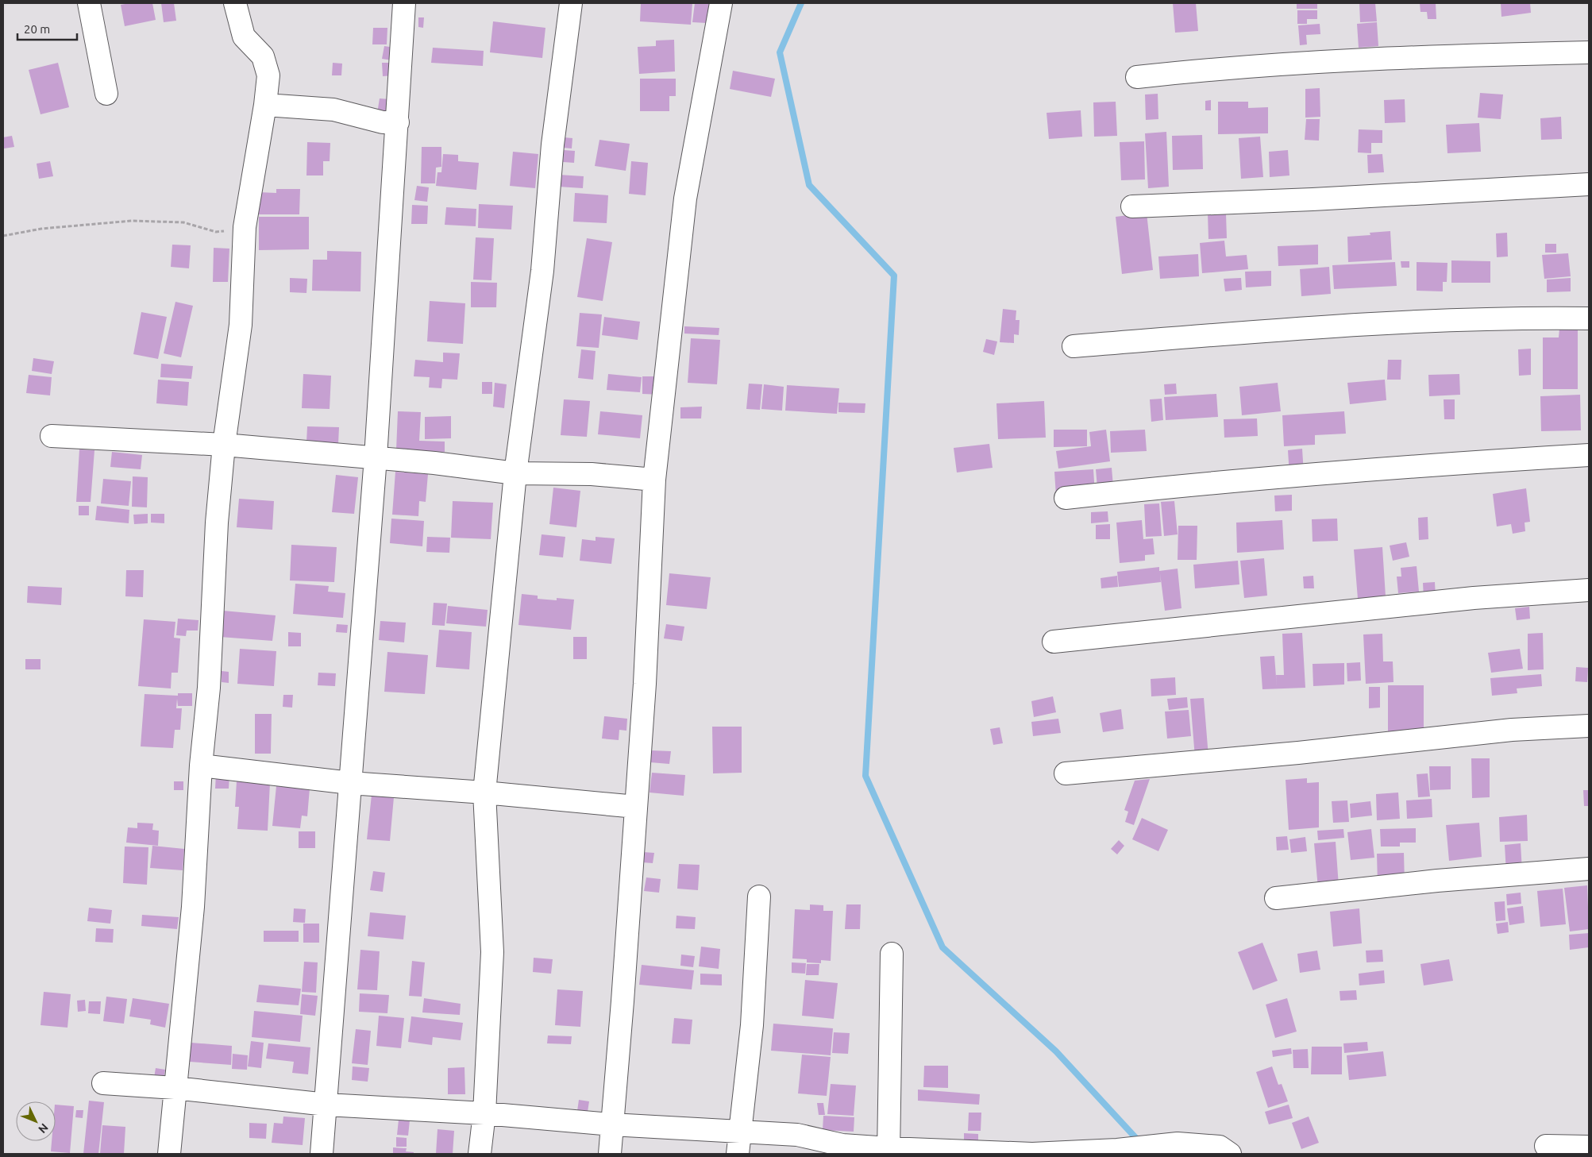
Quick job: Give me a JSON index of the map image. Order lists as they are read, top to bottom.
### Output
{
  "scale_bar": "20 m",
  "north": "bottom right"
}
